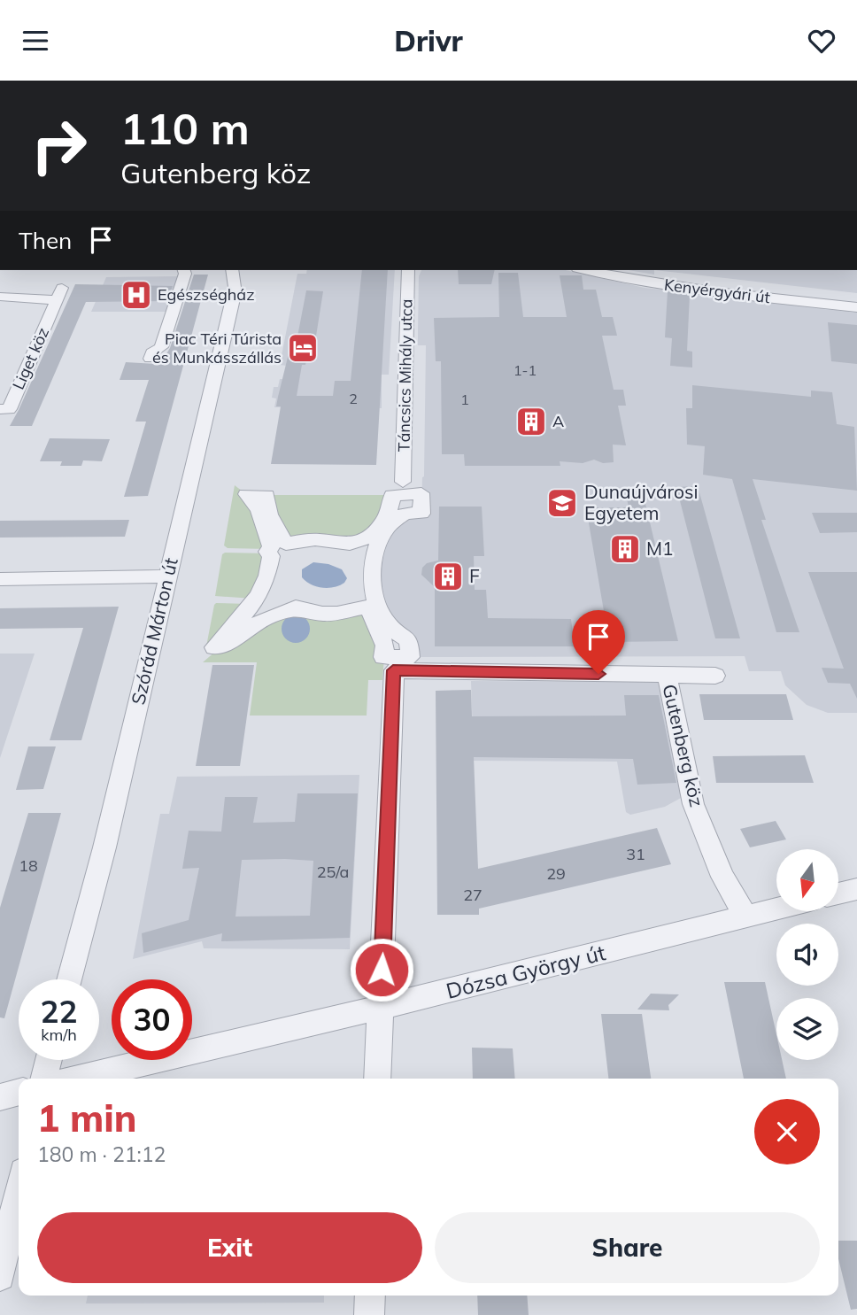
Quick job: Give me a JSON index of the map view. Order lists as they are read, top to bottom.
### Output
{
  "streets": {
    "street": [
      "Kenyérgyári út",
      "Liget köz",
      "Táncsics Mihály utca",
      "Szórád Márton út",
      "Gutenberg köz",
      "Dózsa György út"
    ]
  },
  "crossings": [
    ["Gutenberg köz", "Dózsa György út"]
  ],
  "places": {
    "hospital": ["Egészségház"],
    "hotel": ["Piac Téri Túrista és Munkásszállás"],
    "building": ["A", "M1", "F"],
    "school or university": ["Dunaújvárosi Egyetem"]
  },
  "house_numbers": [
    "1-1",
    "2",
    "1",
    "31",
    "18",
    "25/a",
    "29",
    "27"
  ],
  "north": "bottom",
  "page": {
    "header": "Drivr",
    "turn": ["110 m", "Gutenberg köz"],
    "then": "Then",
    "speed": "22 km/h",
    "limit": "30",
    "heading": ["1 min", "180 m · 21:12"],
    "buttons": ["Exit", "Share"]
  }
}
